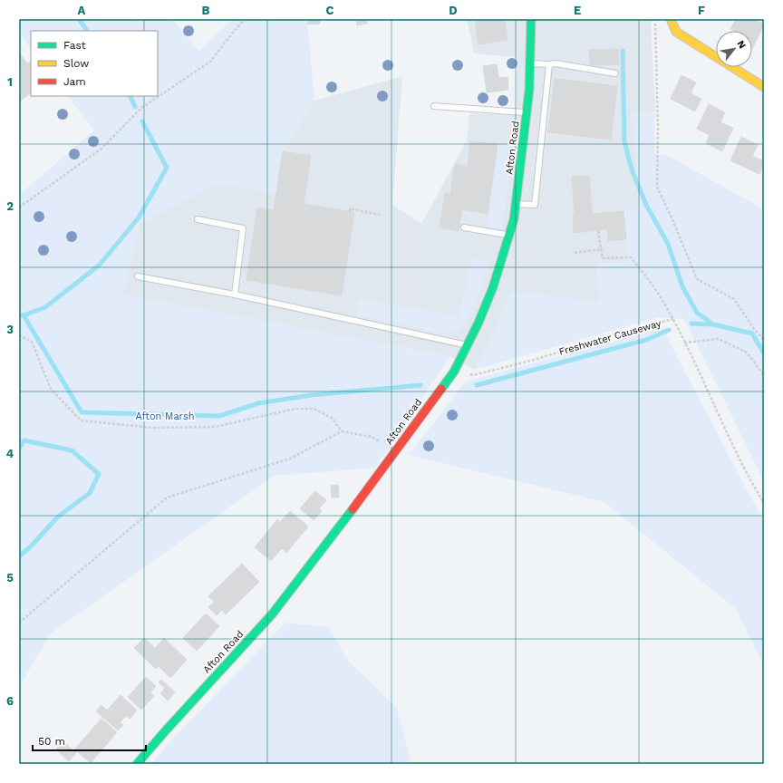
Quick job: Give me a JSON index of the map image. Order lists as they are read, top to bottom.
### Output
{
  "streets": {
    "main road": ["Afton Road"],
    "path": ["Freshwater Causeway"]
  },
  "crossings": [
    ["Afton Road", "Freshwater Causeway"]
  ],
  "parks": ["Afton Marsh"],
  "legend": ["Fast", "Slow", "Jam"],
  "scale_bar": "50 m",
  "north": "top right",
  "grid": {
    "columns": [
      "A",
      "B",
      "C",
      "D",
      "E",
      "F"
    ],
    "rows": [
      "1",
      "2",
      "3",
      "4",
      "5",
      "6"
    ]
  }
}
